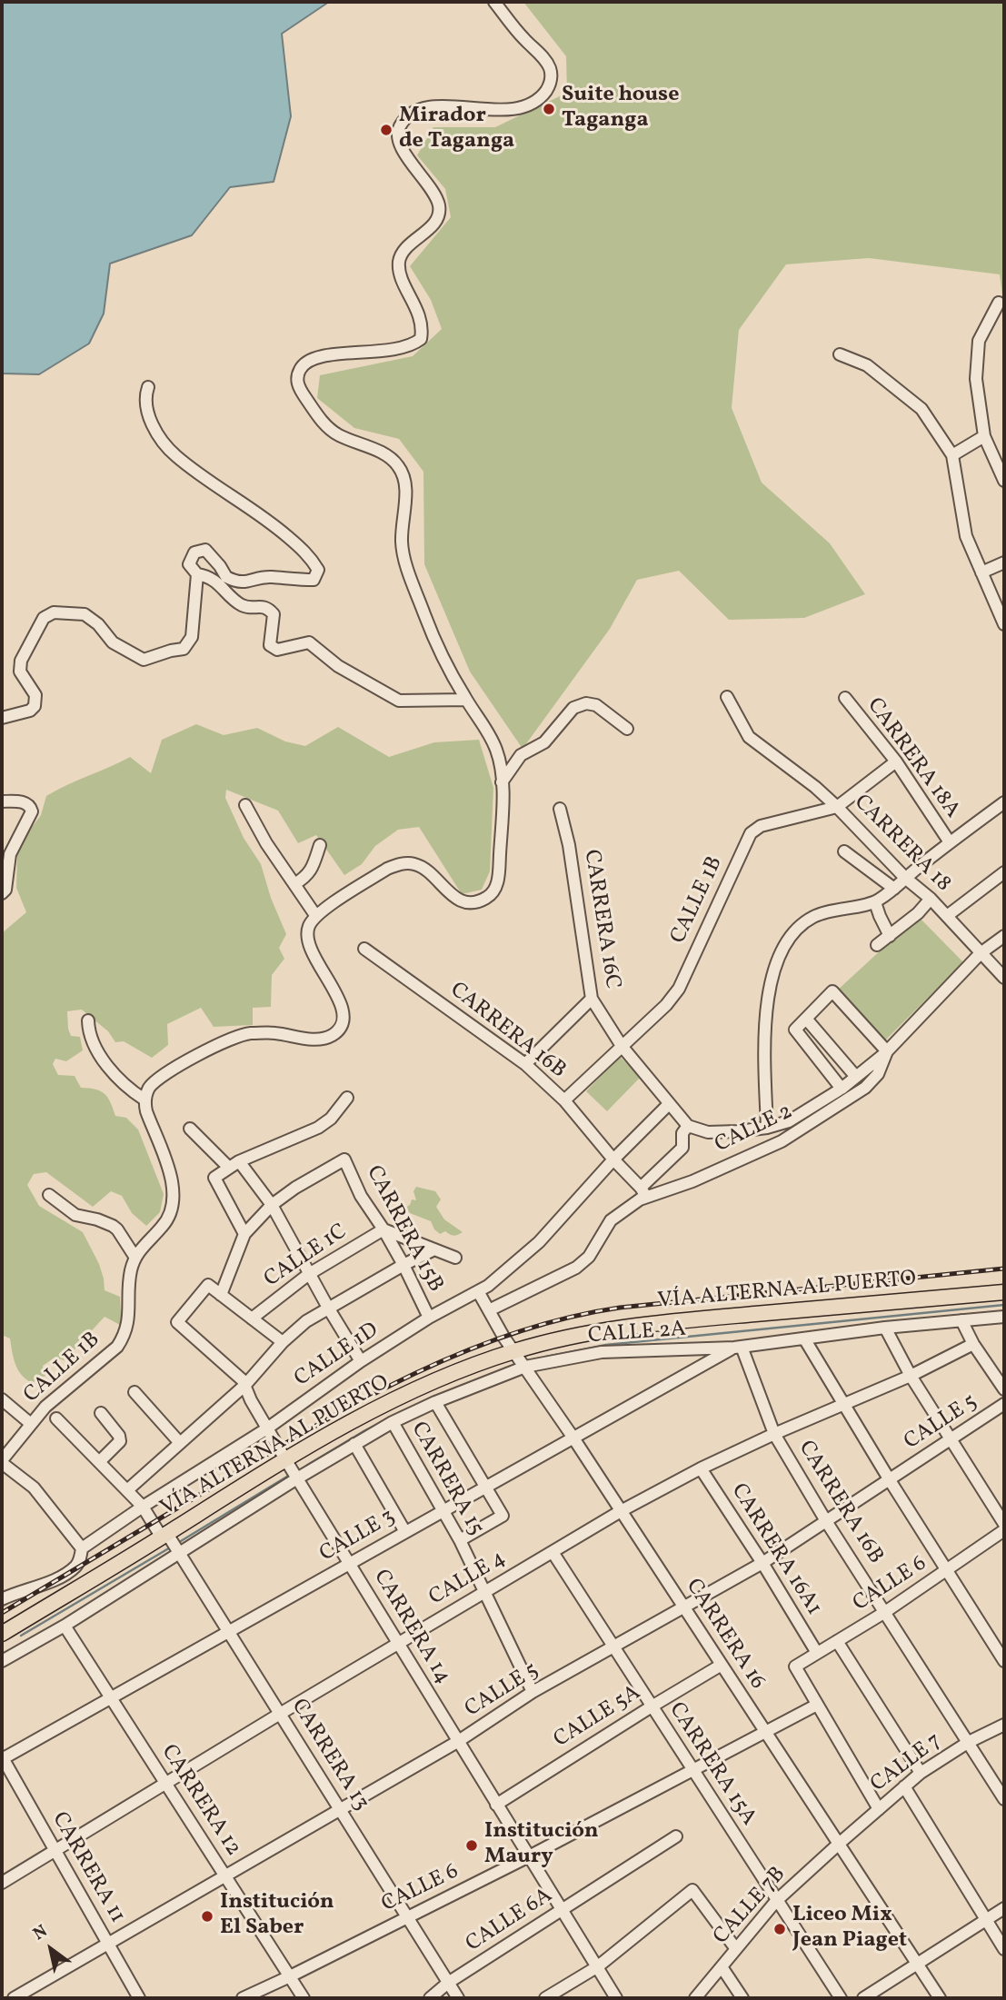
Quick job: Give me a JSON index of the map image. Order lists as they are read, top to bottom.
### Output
{
  "streets": {
    "main road": ["VÍA ALTERNA AL PUERTO"],
    "street": [
      "CARRERA 18A",
      "CARRERA 18",
      "CALLE 1B",
      "CARRERA 16C",
      "CARRERA 16B",
      "CALLE 2",
      "CARRERA 15B",
      "CALLE 1C",
      "CALLE 2A",
      "CALLE 1D",
      "CALLE 5",
      "CARRERA 15",
      "CALLE 3",
      "CARRERA 16A1",
      "CALLE 4",
      "CALLE 6",
      "CARRERA 14",
      "CARRERA 16",
      "CALLE 5A",
      "CARRERA 13",
      "CALLE 7",
      "CARRERA 15A",
      "CARRERA 12",
      "CARRERA 11",
      "CALLE 7B",
      "CALLE 6A"
    ]
  },
  "crossings": [
    ["CARRERA 18A", "CALLE 1B"],
    ["CARRERA 18", "CALLE 1B"],
    ["CARRERA 18", "CALLE 2"],
    ["CALLE 1B", "CARRERA 16C"],
    ["CALLE 1B", "CARRERA 16B"],
    ["CARRERA 16C", "CALLE 1D"],
    ["CARRERA 16B", "CALLE 2"],
    ["CARRERA 16B", "CALLE 2A"],
    ["CARRERA 16B", "CALLE 1D"],
    ["CARRERA 16B", "CALLE 5"],
    ["CARRERA 16B", "CALLE 3"],
    ["CARRERA 16B", "CALLE 4"],
    ["CARRERA 16B", "CALLE 6"],
    ["CARRERA 16B", "CALLE 7"],
    ["CALLE 2", "CARRERA 16"],
    ["CARRERA 15B", "CALLE 1C"],
    ["CARRERA 15B", "CALLE 1D"],
    ["VÍA ALTERNA AL PUERTO", "CALLE 2A"],
    ["VÍA ALTERNA AL PUERTO", "CARRERA 14"],
    ["VÍA ALTERNA AL PUERTO", "CARRERA 16"],
    ["VÍA ALTERNA AL PUERTO", "CARRERA 13"],
    ["CALLE 2A", "CARRERA 15"],
    ["CALLE 2A", "CALLE 3"],
    ["CALLE 2A", "CARRERA 14"],
    ["CALLE 2A", "CARRERA 16"],
    ["CALLE 2A", "CARRERA 13"],
    ["CALLE 2A", "CARRERA 12"],
    ["CALLE 1D", "CARRERA 14"],
    ["CALLE 1D", "CARRERA 16"],
    ["CALLE 1D", "CARRERA 13"],
    ["CALLE 5", "CARRERA 15"],
    ["CALLE 5", "CARRERA 16A1"],
    ["CALLE 5", "CARRERA 14"],
    ["CALLE 5", "CARRERA 16"],
    ["CALLE 5", "CARRERA 13"],
    ["CALLE 5", "CARRERA 15A"],
    ["CALLE 5", "CARRERA 12"],
    ["CALLE 5", "CARRERA 11"],
    ["CARRERA 15", "CALLE 3"],
    ["CARRERA 15", "CALLE 4"],
    ["CALLE 3", "CARRERA 14"],
    ["CALLE 3", "CARRERA 16"],
    ["CALLE 3", "CARRERA 13"],
    ["CALLE 3", "CARRERA 12"],
    ["CALLE 3", "CARRERA 11"],
    ["CARRERA 16A1", "CALLE 4"],
    ["CARRERA 16A1", "CALLE 6"],
    ["CALLE 4", "CARRERA 14"],
    ["CALLE 4", "CARRERA 16"],
    ["CALLE 4", "CARRERA 13"],
    ["CALLE 4", "CARRERA 15A"],
    ["CALLE 4", "CARRERA 12"],
    ["CALLE 4", "CARRERA 11"],
    ["CALLE 6", "CARRERA 14"],
    ["CALLE 6", "CARRERA 16"],
    ["CALLE 6", "CARRERA 13"],
    ["CALLE 6", "CARRERA 15A"],
    ["CALLE 6", "CARRERA 12"],
    ["CARRERA 14", "CALLE 5A"],
    ["CARRERA 14", "CALLE 6A"],
    ["CARRERA 16", "CALLE 5A"],
    ["CARRERA 16", "CALLE 7"],
    ["CARRERA 16", "CALLE 7B"],
    ["CALLE 5A", "CARRERA 15A"],
    ["CARRERA 13", "CALLE 6A"],
    ["CALLE 7", "CALLE 7B"],
    ["CARRERA 15A", "CALLE 7B"]
  ],
  "places": [
    "Suite house Taganga",
    "Mirador de Taganga",
    "Institución Maury",
    "Institución El Saber",
    "Liceo Mix Jean Piaget"
  ],
  "north": "top left"
}
